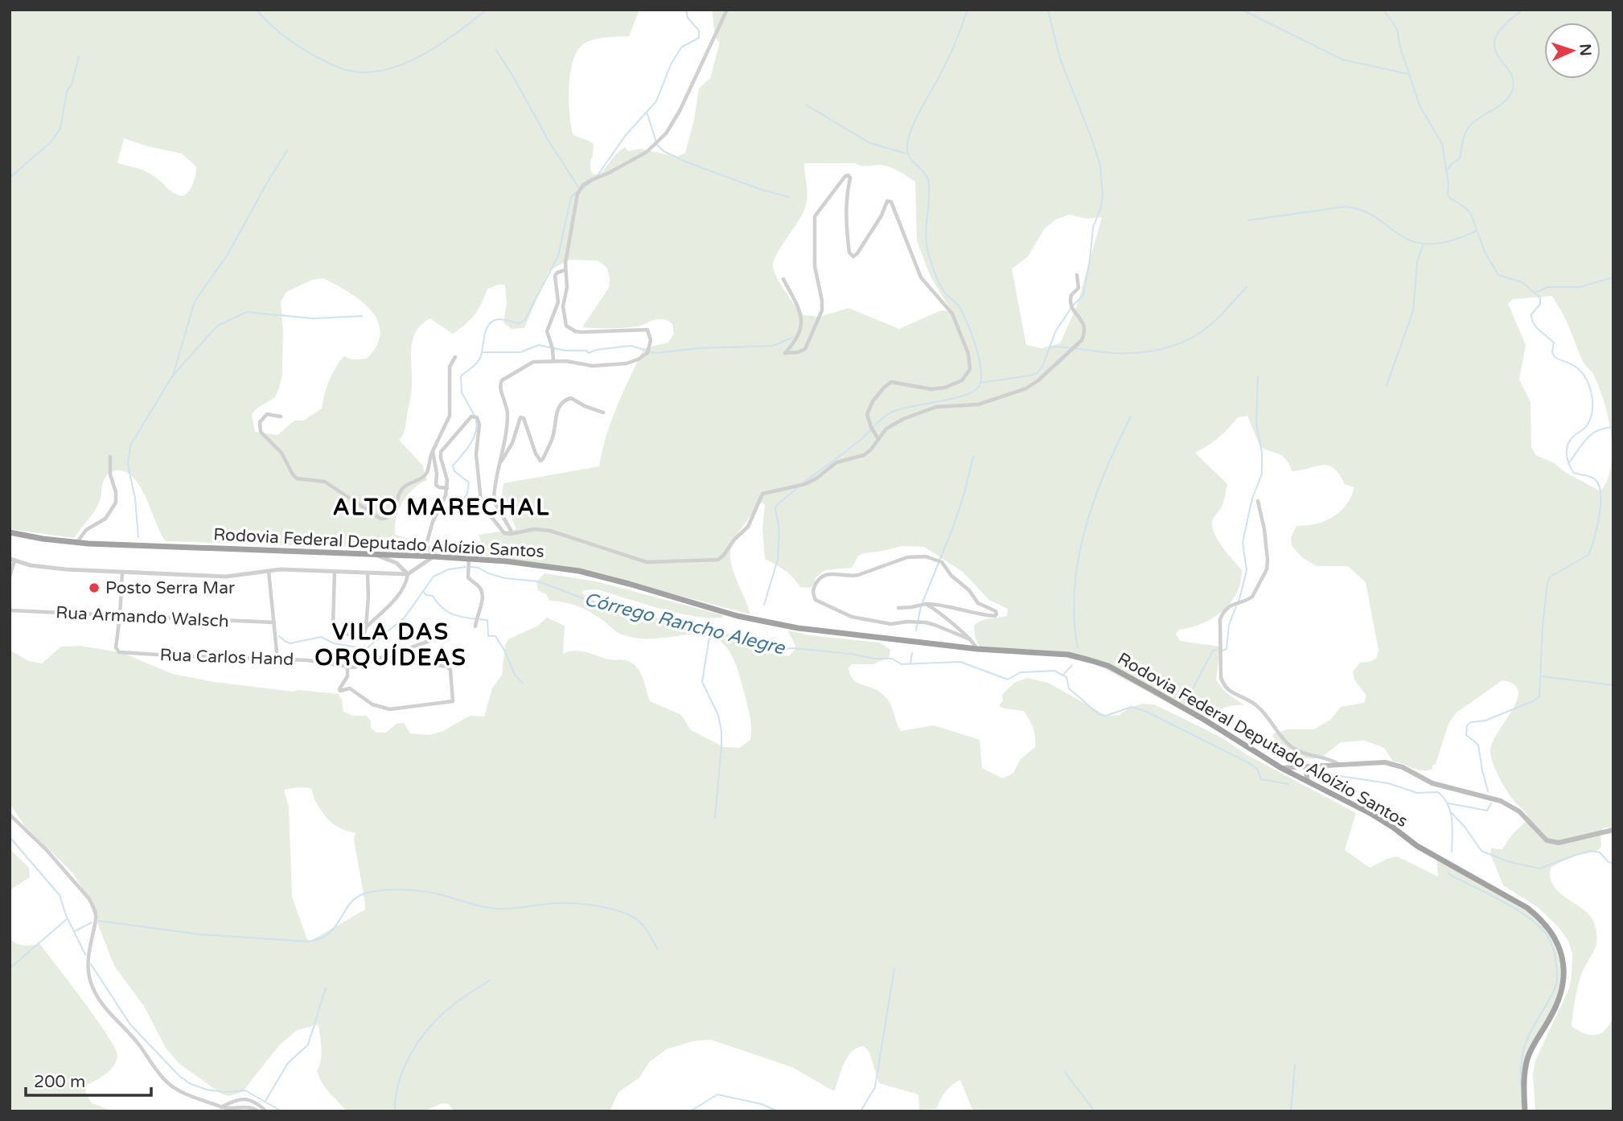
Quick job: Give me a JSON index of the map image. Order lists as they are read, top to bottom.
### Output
{
  "streets": {
    "highway": ["Rodovia Federal Deputado Aloízio Santos"],
    "street": ["Rua Armando Walsch", "Rua Carlos Hand"]
  },
  "crossings": [
    ["Rua Armando Walsch", "Rua Carlos Hand"]
  ],
  "districts": ["ALTO MARECHAL", "VILA DAS ORQUÍDEAS"],
  "water": ["Córrego Rancho Alegre"],
  "places": ["Posto Serra Mar"],
  "scale_bar": "200 m",
  "north": "right"
}
